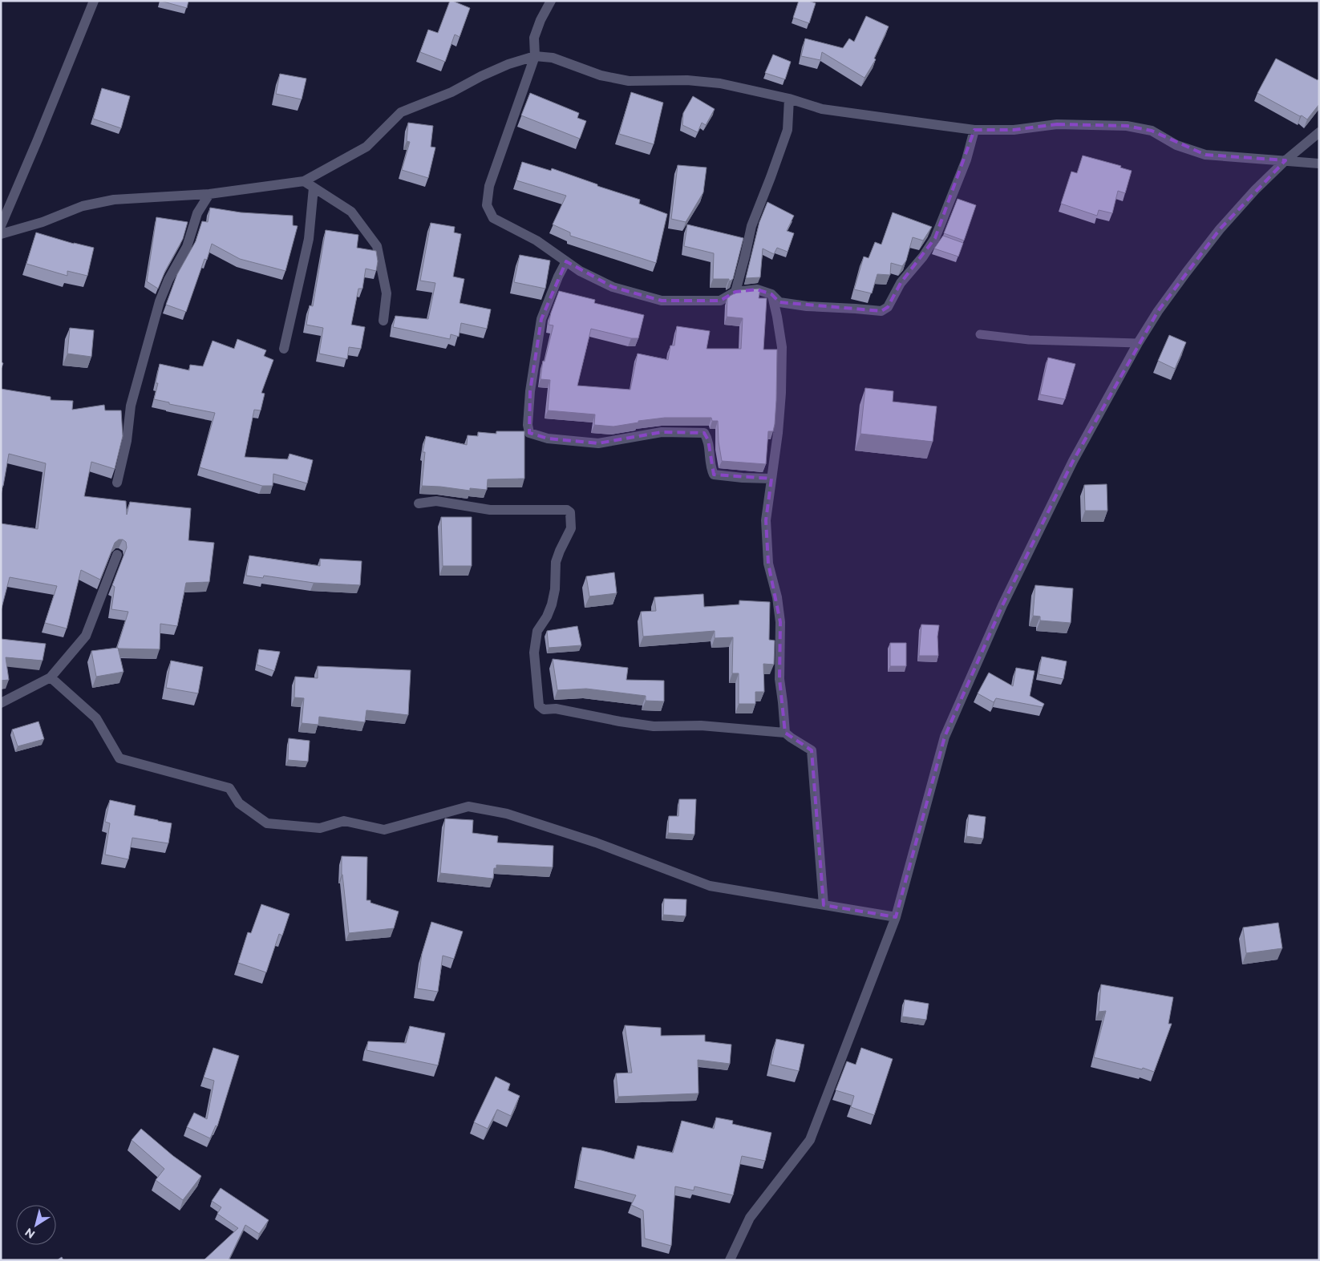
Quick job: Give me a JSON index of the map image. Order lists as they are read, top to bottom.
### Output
{
  "north": "bottom left"
}
